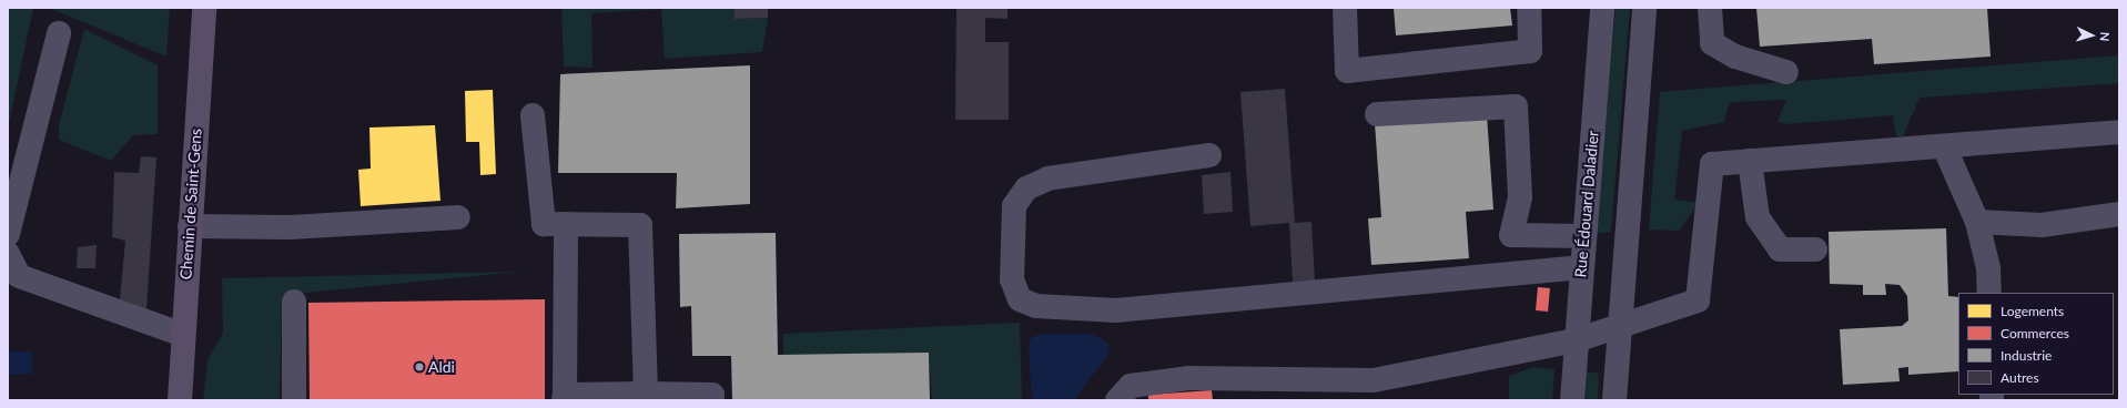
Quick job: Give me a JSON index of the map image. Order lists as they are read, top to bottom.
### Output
{
  "streets": {
    "main road": ["Chemin de Saint-Gens"],
    "street": ["Rue Édouard Daladier"]
  },
  "places": ["Aldi"],
  "legend": [
    "Logements",
    "Commerces",
    "Industrie",
    "Autres"
  ],
  "north": "right"
}
